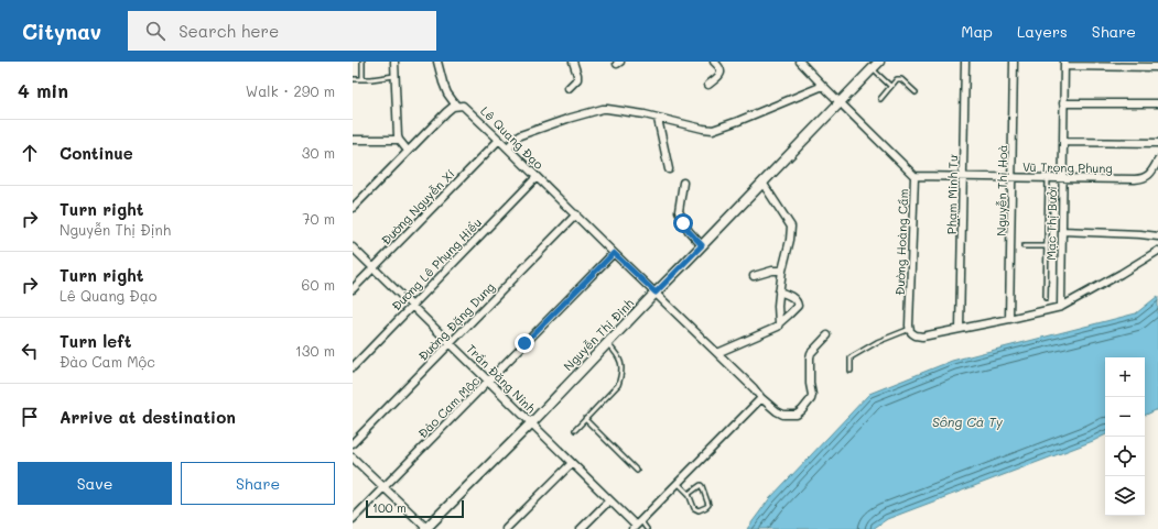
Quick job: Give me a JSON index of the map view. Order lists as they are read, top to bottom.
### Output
{
  "streets": {
    "street": [
      "Lê Quang Đạo",
      "Vũ Trọng Phụng",
      "Nguyễn Thị Hoà",
      "Phạm Minh Tư",
      "Đường Nguyễn Xí",
      "Mạc Thị Bưởi",
      "Đường Hoàng Cầm",
      "Đường Lê Phụng Hiểu",
      "Đường Đặng Dung",
      "Nguyễn Thị Định",
      "Trần Đăng Ninh",
      "Đào Cam Mộc"
    ]
  },
  "crossings": [
    ["Lê Quang Đạo", "Đường Nguyễn Xí"],
    ["Lê Quang Đạo", "Đường Lê Phụng Hiểu"],
    ["Lê Quang Đạo", "Đường Đặng Dung"],
    ["Lê Quang Đạo", "Nguyễn Thị Định"],
    ["Lê Quang Đạo", "Đào Cam Mộc"],
    ["Vũ Trọng Phụng", "Nguyễn Thị Hoà"],
    ["Vũ Trọng Phụng", "Phạm Minh Tư"],
    ["Vũ Trọng Phụng", "Mạc Thị Bưởi"],
    ["Vũ Trọng Phụng", "Đường Hoàng Cầm"],
    ["Đường Nguyễn Xí", "Trần Đăng Ninh"],
    ["Đường Hoàng Cầm", "Nguyễn Thị Định"],
    ["Đường Lê Phụng Hiểu", "Trần Đăng Ninh"],
    ["Đường Đặng Dung", "Trần Đăng Ninh"],
    ["Nguyễn Thị Định", "Trần Đăng Ninh"],
    ["Trần Đăng Ninh", "Đào Cam Mộc"]
  ],
  "water": ["Sông Cà Ty"],
  "scale_bar": "100 m",
  "page": {
    "header": "Citynav",
    "search": "Search here",
    "nav": ["Map", "Layers", "Share"],
    "heading": ["4 min", "Walk · 290 m"],
    "list": [
      ["Continue", "30 m"],
      ["Turn right", "Nguyễn Thị Định", "70 m"],
      ["Turn right", "Lê Quang Đạo", "60 m"],
      ["Turn left", "Đào Cam Mộc", "130 m"],
      "Arrive at destination"
    ],
    "map_buttons": ["+", "−"],
    "buttons": ["Save", "Share"],
    "scale": "100 m"
  }
}
